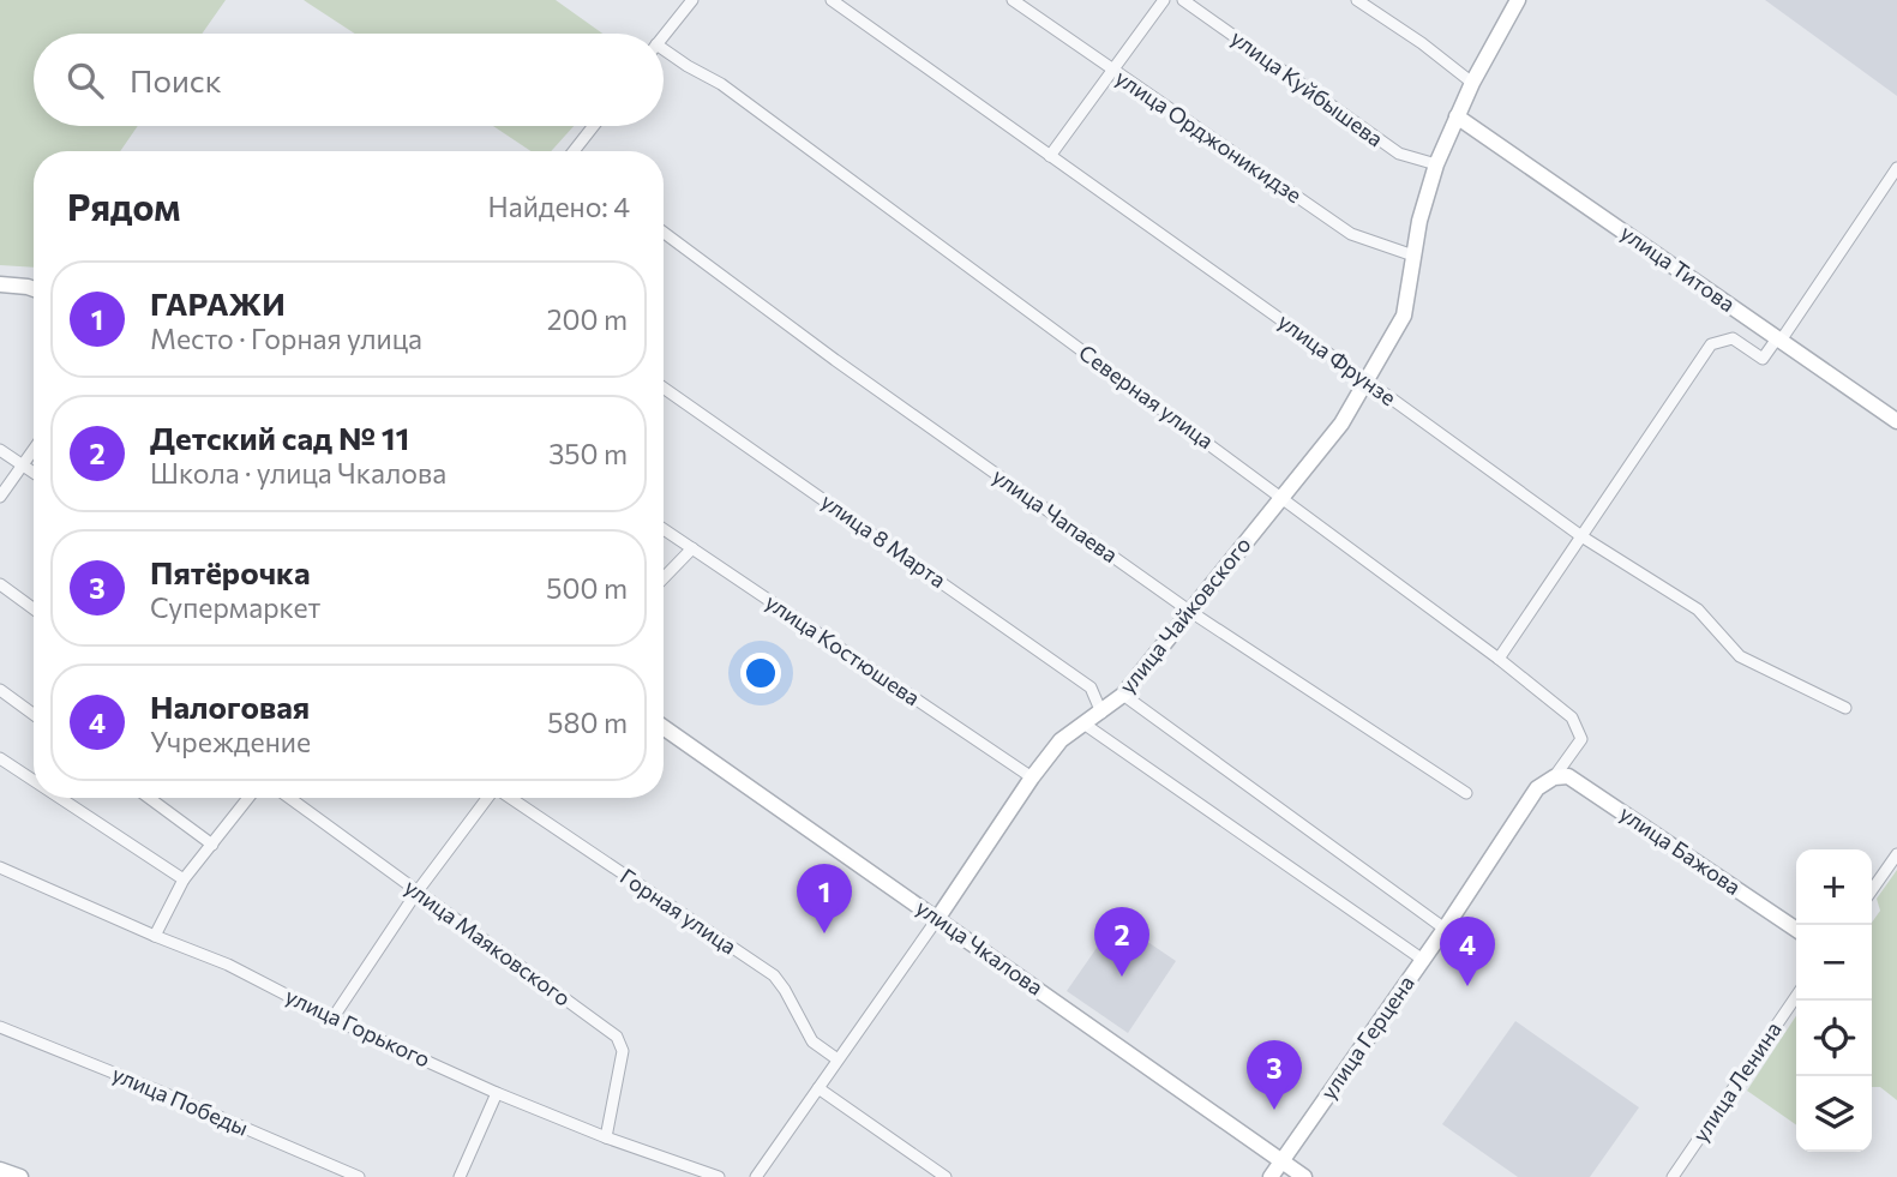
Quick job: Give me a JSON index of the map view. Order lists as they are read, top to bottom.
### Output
{
  "streets": {
    "street": [
      "улица Куйбышева",
      "улица Орджоникидзе",
      "улица Титова",
      "улица Фрунзе",
      "Северная улица",
      "улица Чапаева",
      "улица 8 Марта",
      "улица Чайковского",
      "улица Костюшева",
      "улица Бажова",
      "Горная улица",
      "улица Маяковского",
      "улица Чкалова",
      "улица Горького",
      "улица Герцена",
      "улица Ленина",
      "улица Победы"
    ]
  },
  "crossings": [
    ["улица Куйбышева", "улица Чайковского"],
    ["улица Орджоникидзе", "улица Чайковского"],
    ["улица Титова", "улица Чайковского"],
    ["улица Фрунзе", "улица Чайковского"],
    ["Северная улица", "улица Чайковского"],
    ["Северная улица", "улица Бажова"],
    ["Северная улица", "улица Герцена"],
    ["улица Чапаева", "улица Чайковского"],
    ["улица 8 Марта", "улица Чайковского"],
    ["улица Чайковского", "улица Костюшева"],
    ["улица Чайковского", "Горная улица"],
    ["улица Чайковского", "улица Чкалова"],
    ["улица Бажова", "улица Герцена"],
    ["улица Маяковского", "улица Горького"],
    ["улица Чкалова", "улица Герцена"]
  ],
  "page": {
    "search": "Поиск",
    "heading": ["Рядом", "Найдено: 4"],
    "list": [
      {
        "mark": "1",
        "name": "ГАРАЖИ",
        "note": "Место · Горная улица",
        "value": "200 m"
      },
      {
        "mark": "2",
        "name": "Детский сад № 11",
        "note": "Школа · улица Чкалова",
        "value": "350 m"
      },
      {
        "mark": "3",
        "name": "Пятёрочка",
        "note": "Супермаркет",
        "value": "500 m"
      },
      {
        "mark": "4",
        "name": "Налоговая",
        "note": "Учреждение",
        "value": "580 m"
      }
    ],
    "map_buttons": ["+", "−"],
    "pins": [
      "1",
      "2",
      "4",
      "3"
    ]
  }
}
